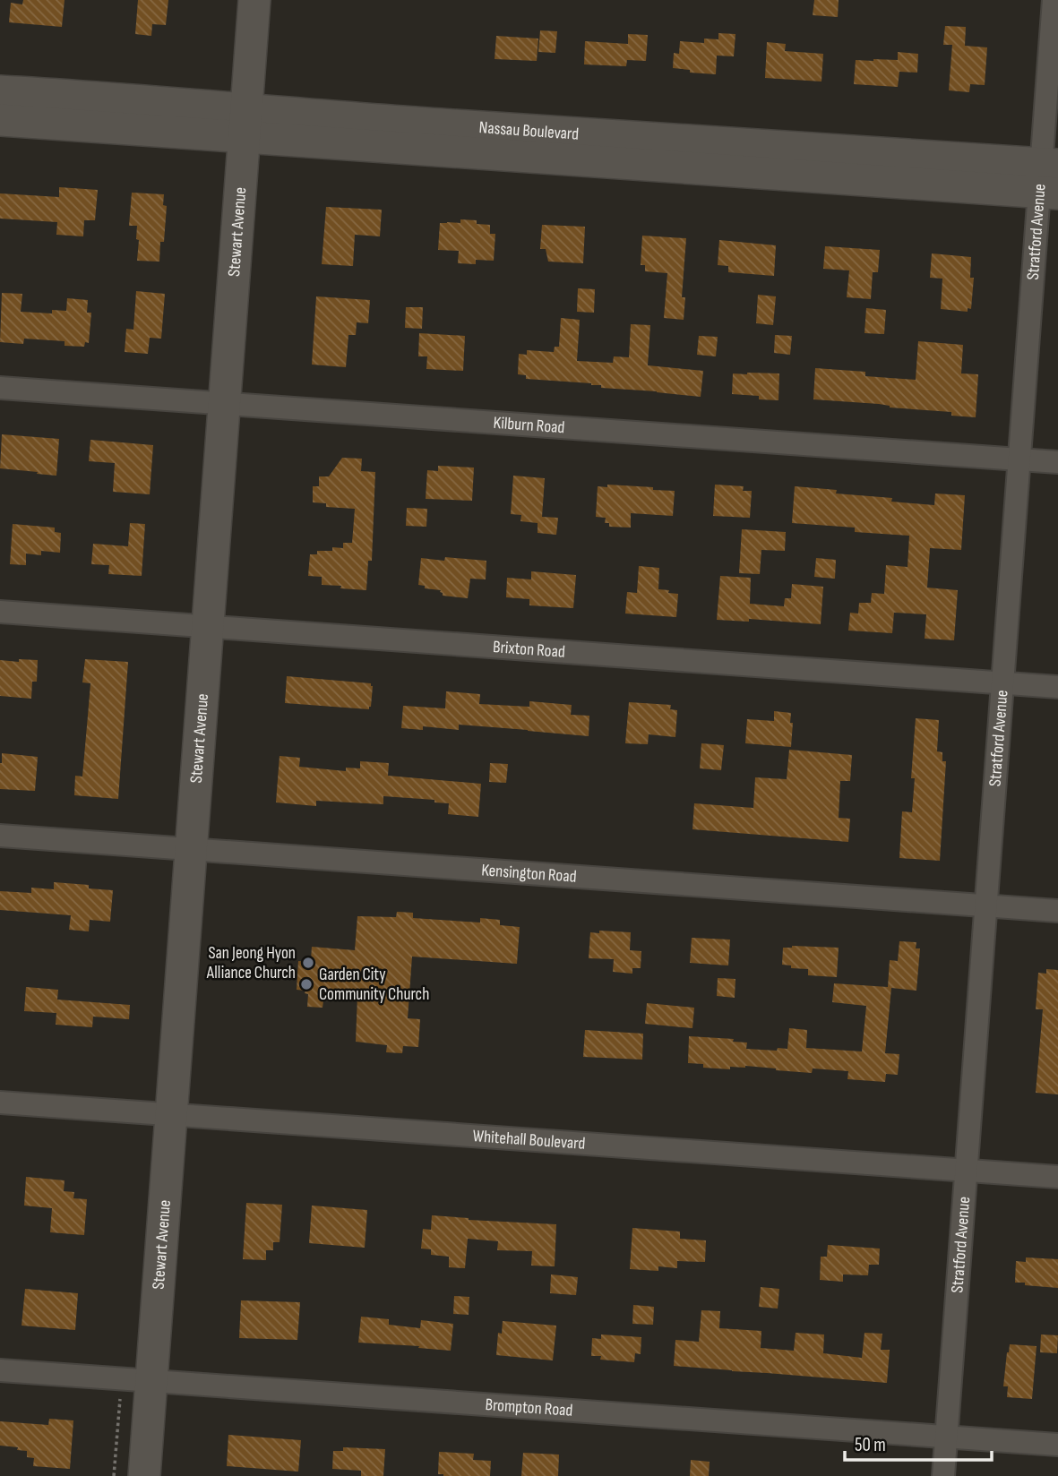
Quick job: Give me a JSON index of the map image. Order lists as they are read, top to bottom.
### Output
{
  "streets": {
    "main road": ["Nassau Boulevard", "Stewart Avenue"],
    "street": [
      "Stratford Avenue",
      "Kilburn Road",
      "Brixton Road",
      "Kensington Road",
      "Whitehall Boulevard",
      "Brompton Road"
    ]
  },
  "crossings": [
    ["Nassau Boulevard", "Stewart Avenue"],
    ["Nassau Boulevard", "Stratford Avenue"],
    ["Stewart Avenue", "Kilburn Road"],
    ["Stewart Avenue", "Brixton Road"],
    ["Stewart Avenue", "Kensington Road"],
    ["Stewart Avenue", "Whitehall Boulevard"],
    ["Stewart Avenue", "Brompton Road"],
    ["Stratford Avenue", "Kilburn Road"],
    ["Stratford Avenue", "Brixton Road"],
    ["Stratford Avenue", "Kensington Road"],
    ["Stratford Avenue", "Whitehall Boulevard"],
    ["Stratford Avenue", "Brompton Road"]
  ],
  "places": ["San Jeong Hyon Alliance Church", "Garden City Community Church"],
  "scale_bar": "50 m"
}
